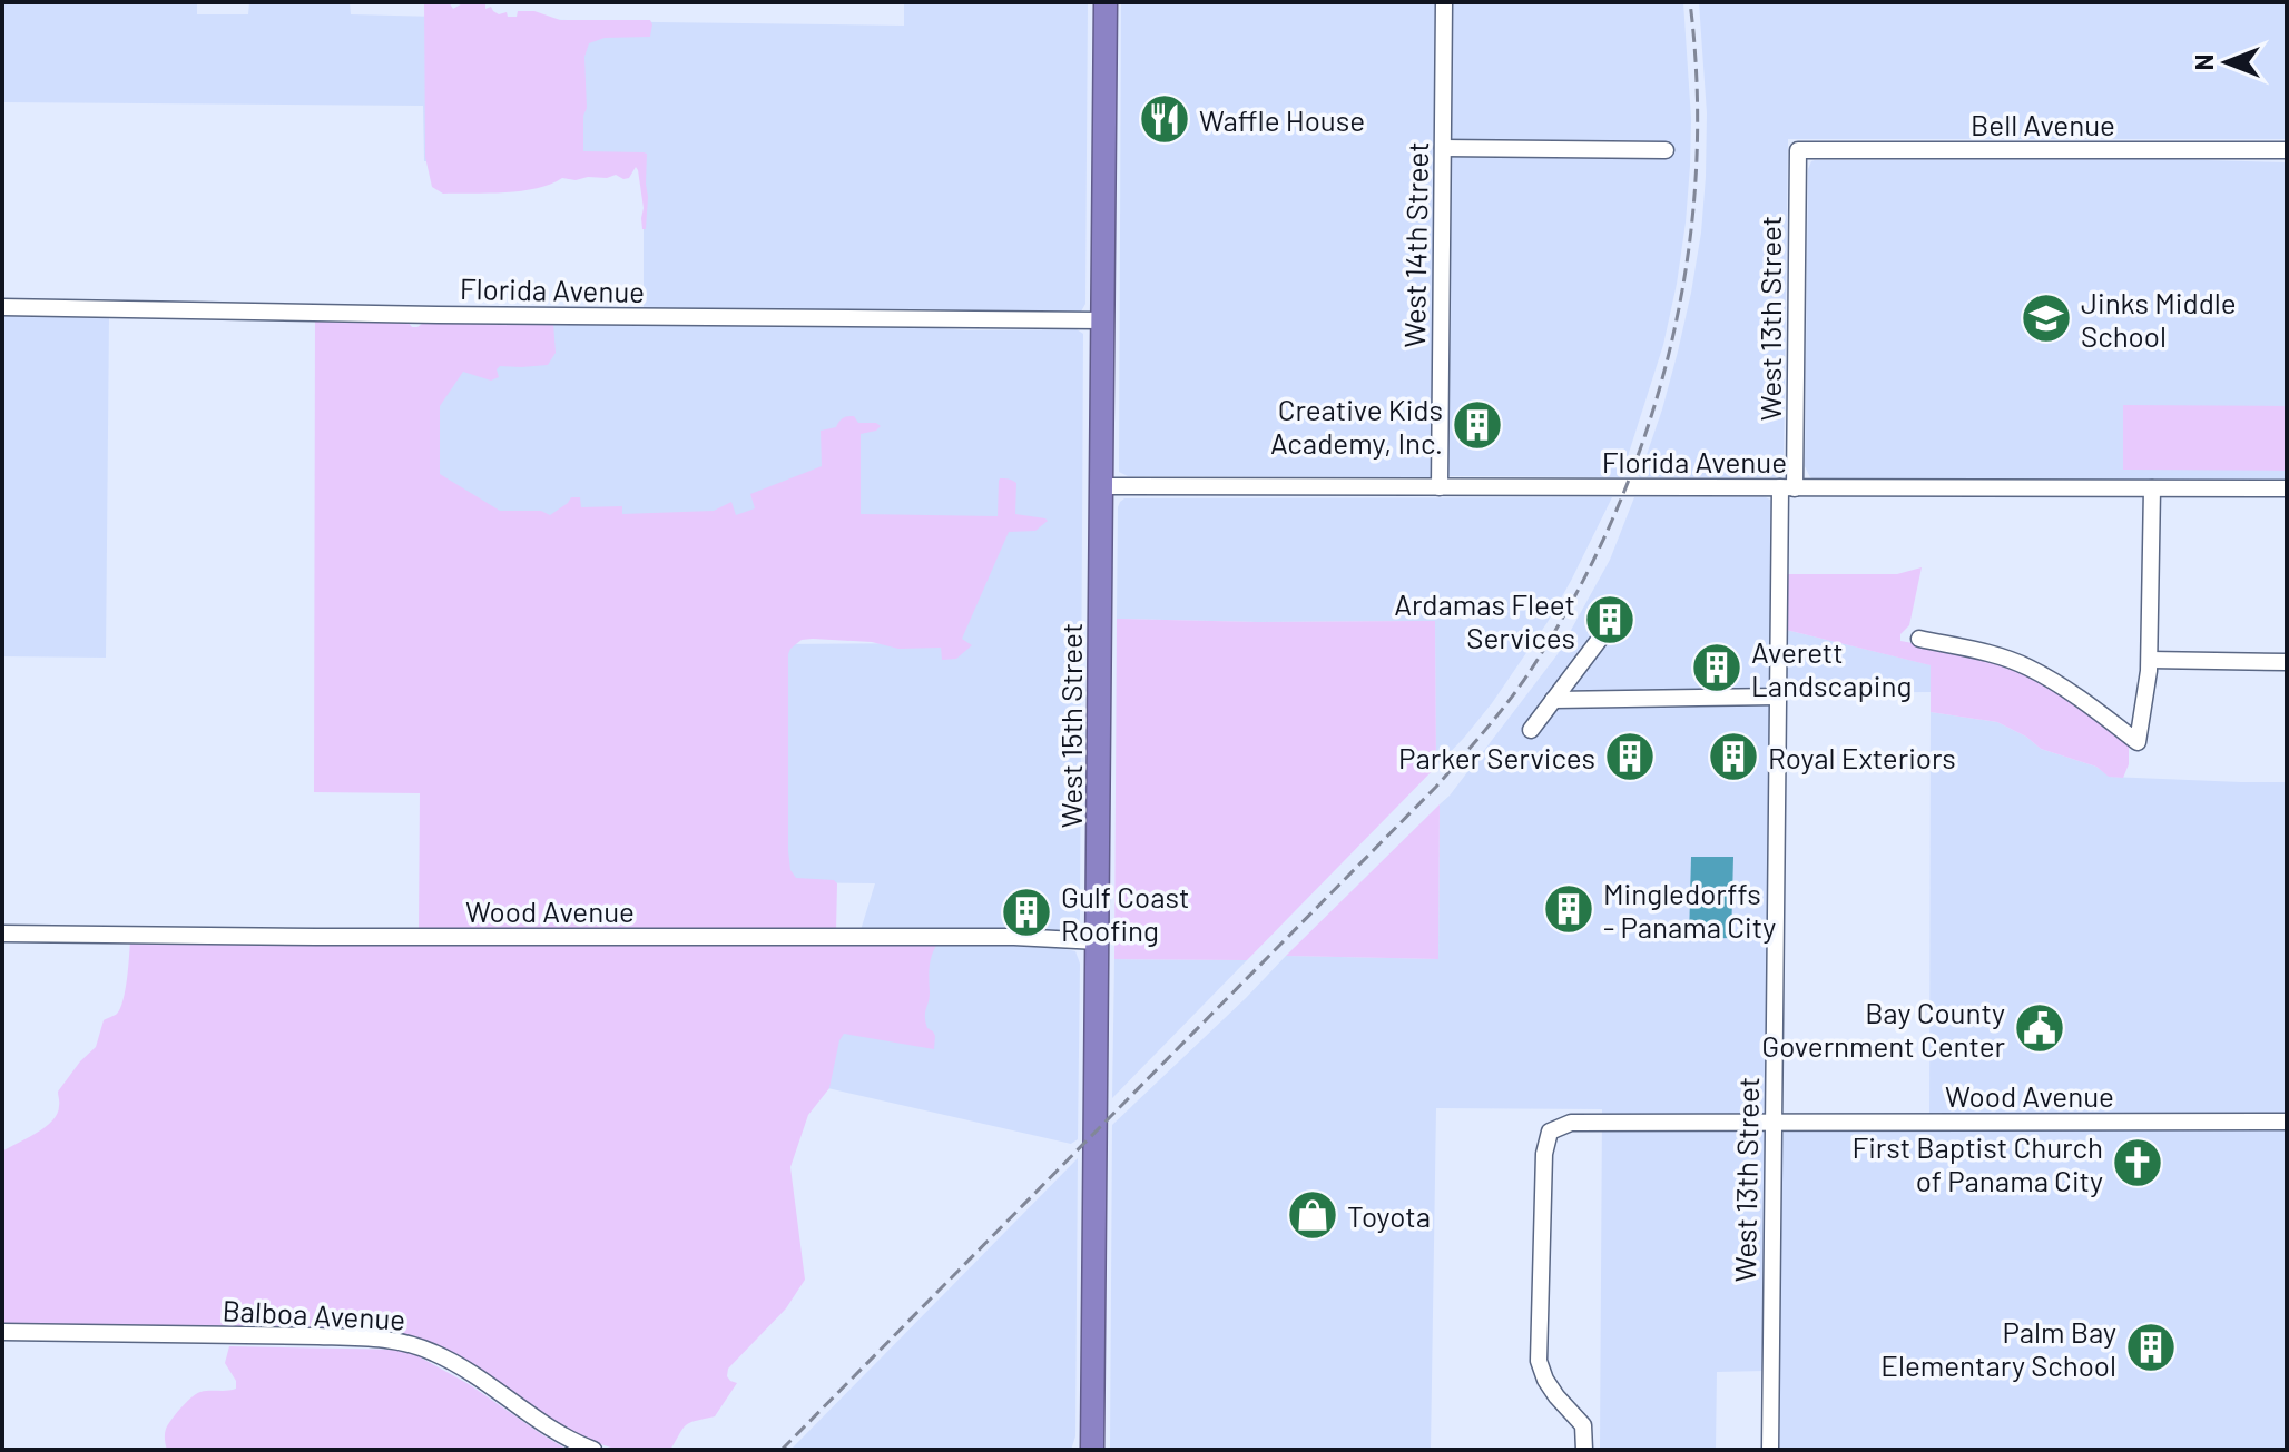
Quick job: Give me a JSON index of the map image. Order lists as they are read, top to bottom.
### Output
{
  "streets": {
    "highway": ["West 15th Street"],
    "street": [
      "Bell Avenue",
      "West 14th Street",
      "Florida Avenue",
      "West 13th Street",
      "Wood Avenue",
      "Balboa Avenue"
    ]
  },
  "crossings": [
    ["Bell Avenue", "West 13th Street"],
    ["West 14th Street", "Florida Avenue"],
    ["Florida Avenue", "West 13th Street"],
    ["Florida Avenue", "West 15th Street"],
    ["West 13th Street", "Wood Avenue"],
    ["West 15th Street", "Wood Avenue"]
  ],
  "places": {
    "restaurant": ["Waffle House"],
    "school or university": ["Jinks Middle School"],
    "building": [
      "Creative Kids Academy, Inc.",
      "Ardamas Fleet Services",
      "Averett Landscaping",
      "Parker Services",
      "Royal Exteriors",
      "Mingledorffs - Panama City",
      "Gulf Coast Roofing",
      "Palm Bay Elementary School"
    ],
    "public building": ["Bay County Government Center"],
    "church": ["First Baptist Church of Panama City"],
    "shop": ["Toyota"]
  },
  "north": "left"
}
